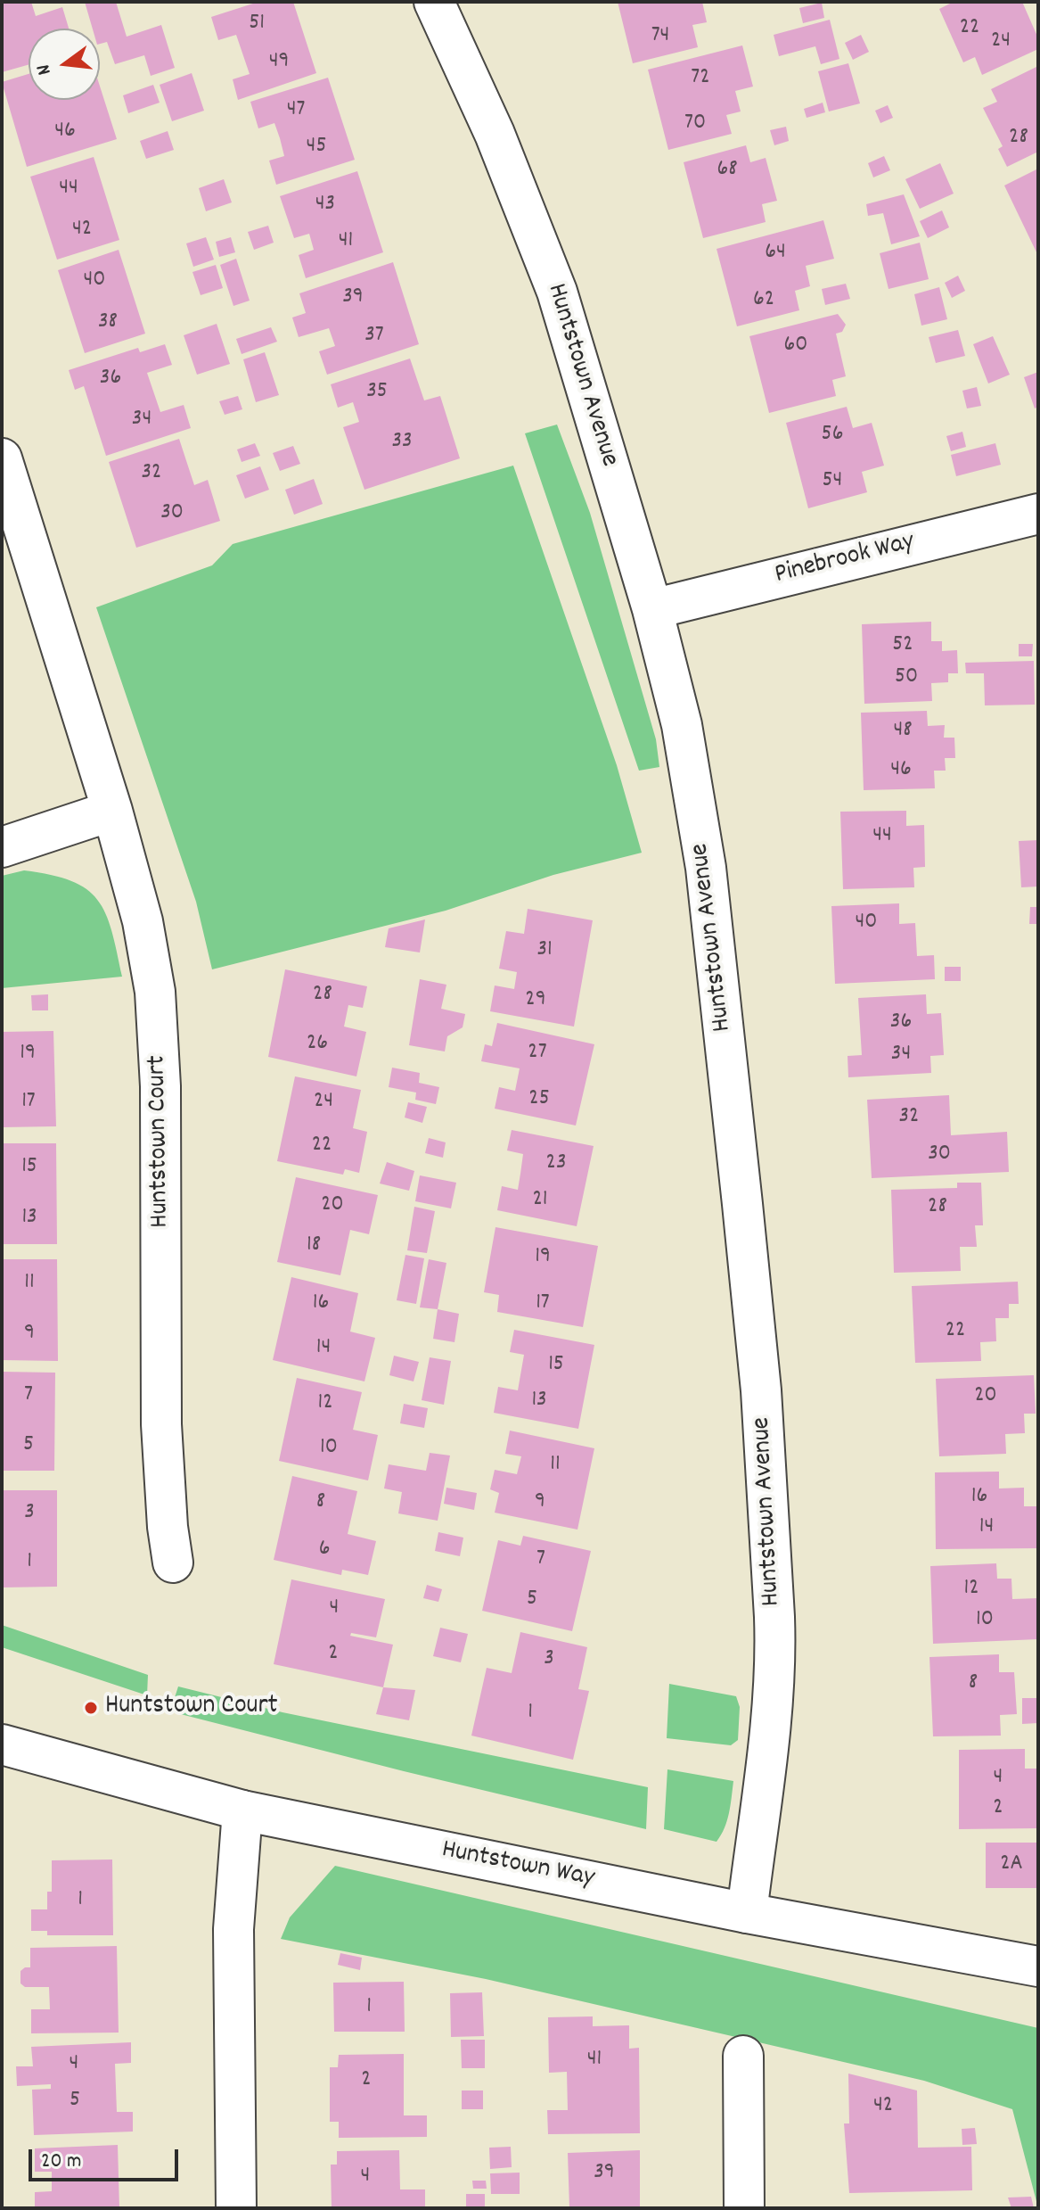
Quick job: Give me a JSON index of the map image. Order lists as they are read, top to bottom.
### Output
{
  "streets": {
    "street": [
      "Huntstown Avenue",
      "Pinebrook Way",
      "Huntstown Court",
      "Huntstown Way"
    ]
  },
  "crossings": [
    ["Huntstown Avenue", "Pinebrook Way"],
    ["Huntstown Avenue", "Huntstown Way"]
  ],
  "places": ["Huntstown Court"],
  "house_numbers": [
    "51",
    "22",
    "74",
    "24",
    "49",
    "72",
    "47",
    "70",
    "46",
    "28",
    "45",
    "68",
    "44",
    "43",
    "42",
    "41",
    "64",
    "40",
    "39",
    "62",
    "38",
    "37",
    "60",
    "36",
    "35",
    "34",
    "56",
    "33",
    "32",
    "54",
    "30",
    "52",
    "50",
    "48",
    "46",
    "44",
    "40",
    "31",
    "28",
    "29",
    "36",
    "26",
    "27",
    "19",
    "34",
    "25",
    "17",
    "24",
    "32",
    "22",
    "30",
    "23",
    "15",
    "21",
    "20",
    "28",
    "13",
    "18",
    "19",
    "11",
    "16",
    "17",
    "22",
    "9",
    "14",
    "15",
    "7",
    "20",
    "13",
    "12",
    "5",
    "10",
    "11",
    "16",
    "8",
    "9",
    "3",
    "14",
    "6",
    "7",
    "1",
    "12",
    "5",
    "4",
    "10",
    "2",
    "3",
    "8",
    "1",
    "4",
    "2",
    "2A",
    "1",
    "1",
    "41",
    "4",
    "2",
    "5",
    "42",
    "39",
    "4"
  ],
  "scale_bar": "20 m",
  "north": "left"
}
